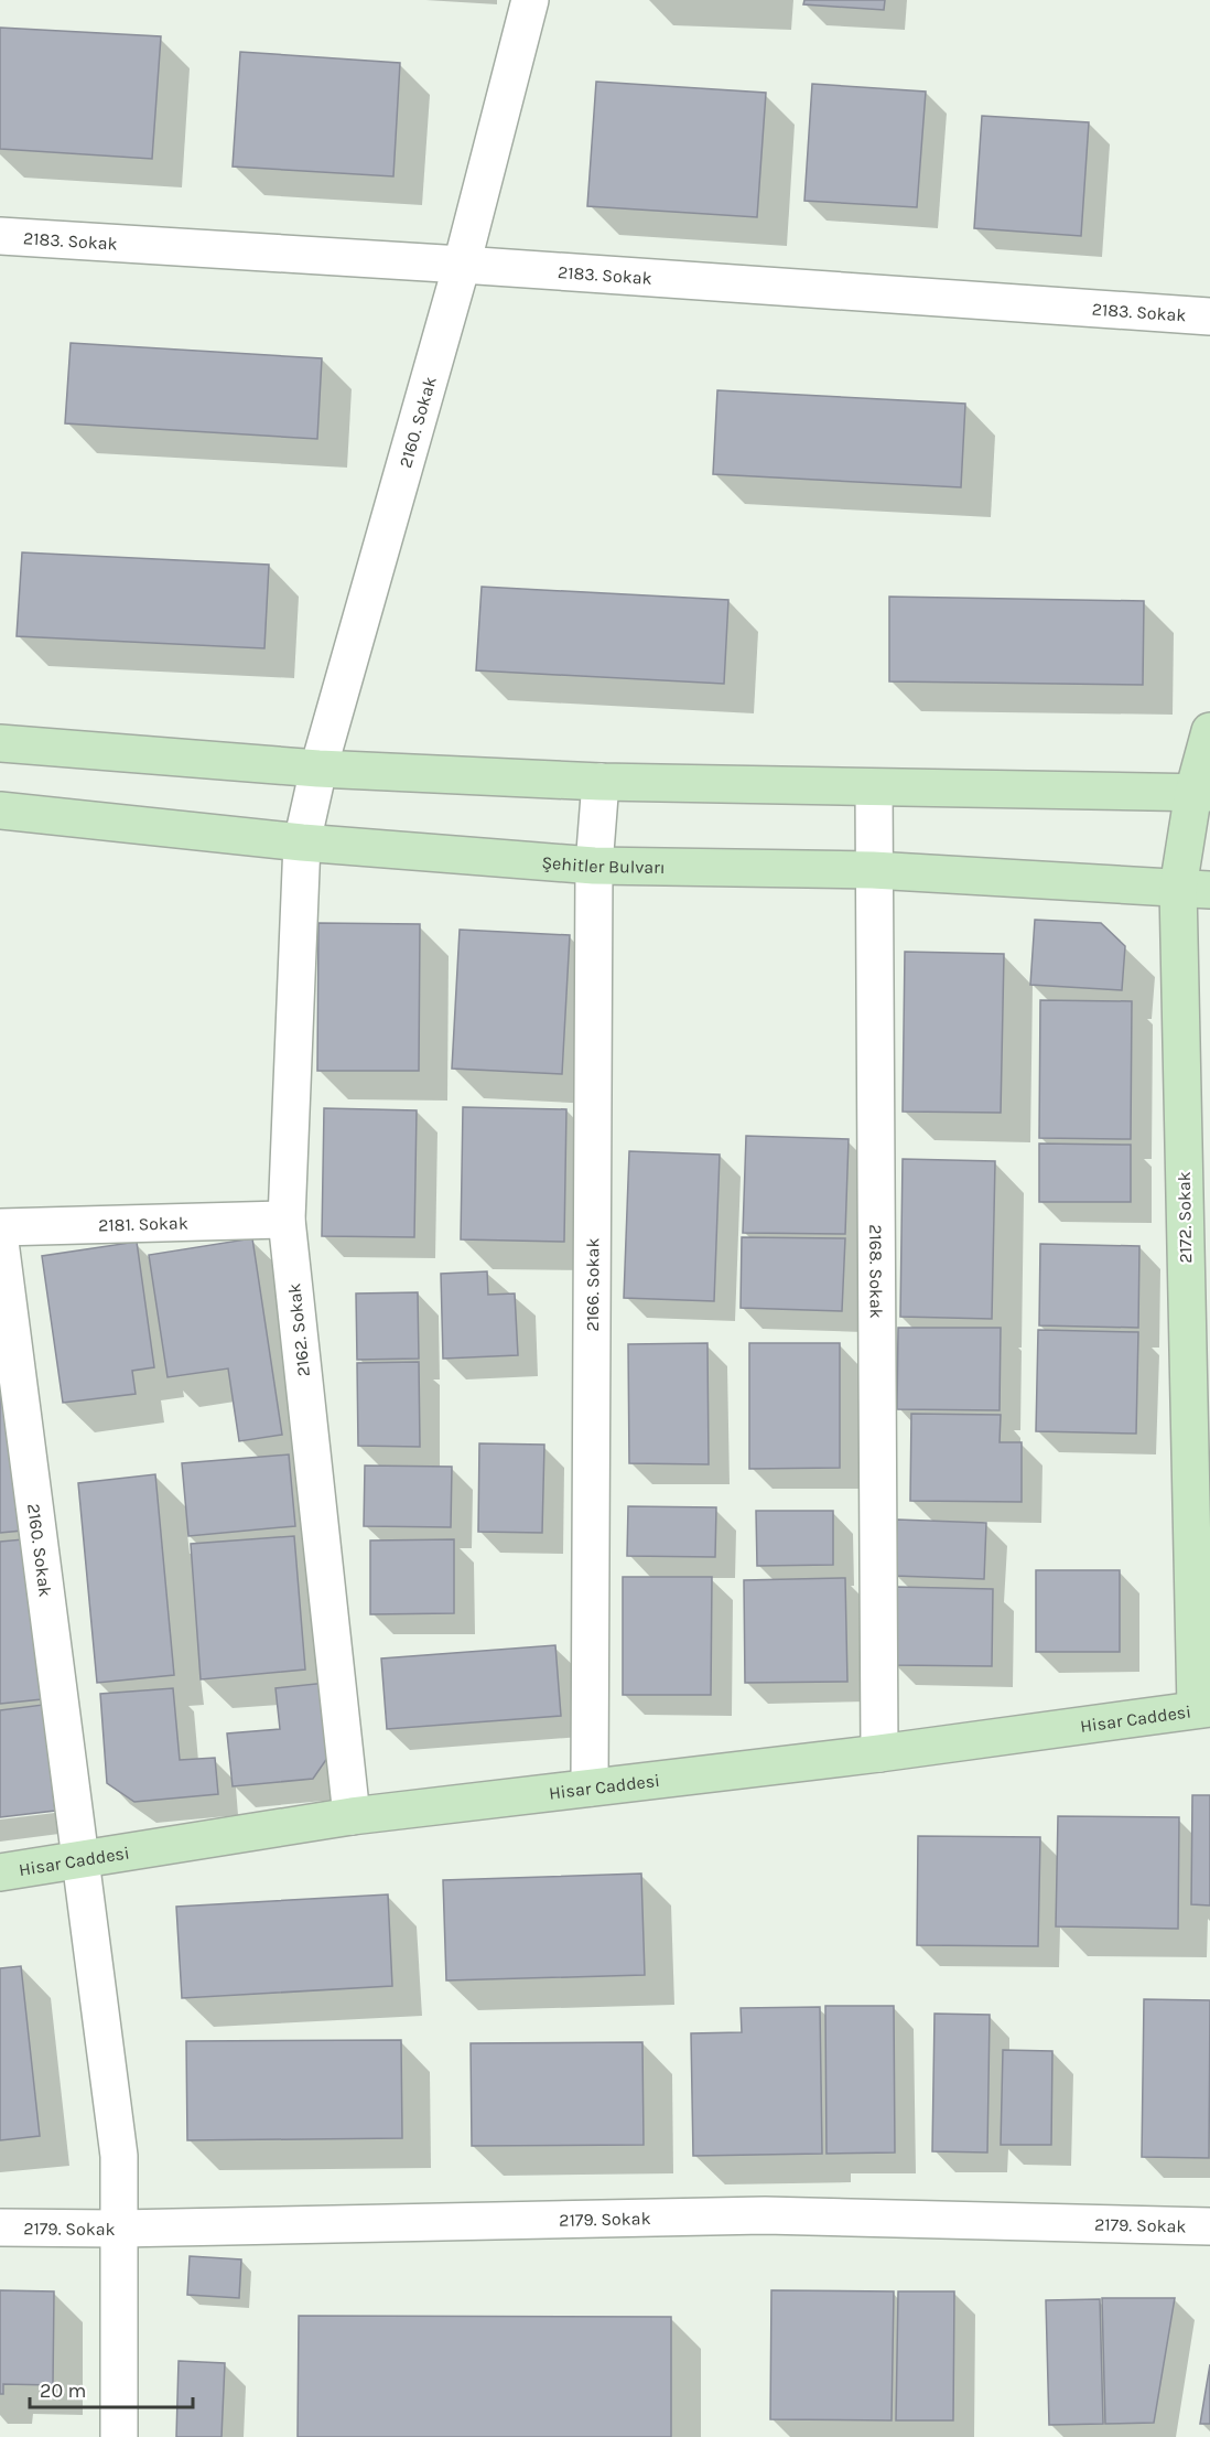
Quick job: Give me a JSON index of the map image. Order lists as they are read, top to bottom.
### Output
{
  "streets": {
    "main road": ["Şehitler Bulvarı", "2172. Sokak", "Hisar Caddesi"],
    "street": [
      "2183. Sokak",
      "2160. Sokak",
      "2181. Sokak",
      "2168. Sokak",
      "2166. Sokak",
      "2162. Sokak",
      "2179. Sokak"
    ]
  },
  "crossings": [
    ["2183. Sokak", "2160. Sokak"],
    ["2160. Sokak", "Şehitler Bulvarı"],
    ["2160. Sokak", "2162. Sokak"],
    ["2160. Sokak", "Hisar Caddesi"],
    ["2160. Sokak", "2179. Sokak"],
    ["Şehitler Bulvarı", "2172. Sokak"],
    ["Şehitler Bulvarı", "2168. Sokak"],
    ["Şehitler Bulvarı", "2166. Sokak"],
    ["Şehitler Bulvarı", "2162. Sokak"],
    ["2172. Sokak", "Hisar Caddesi"],
    ["2181. Sokak", "2162. Sokak"],
    ["2168. Sokak", "Hisar Caddesi"],
    ["2166. Sokak", "Hisar Caddesi"],
    ["2162. Sokak", "Hisar Caddesi"]
  ],
  "scale_bar": "20 m"
}
